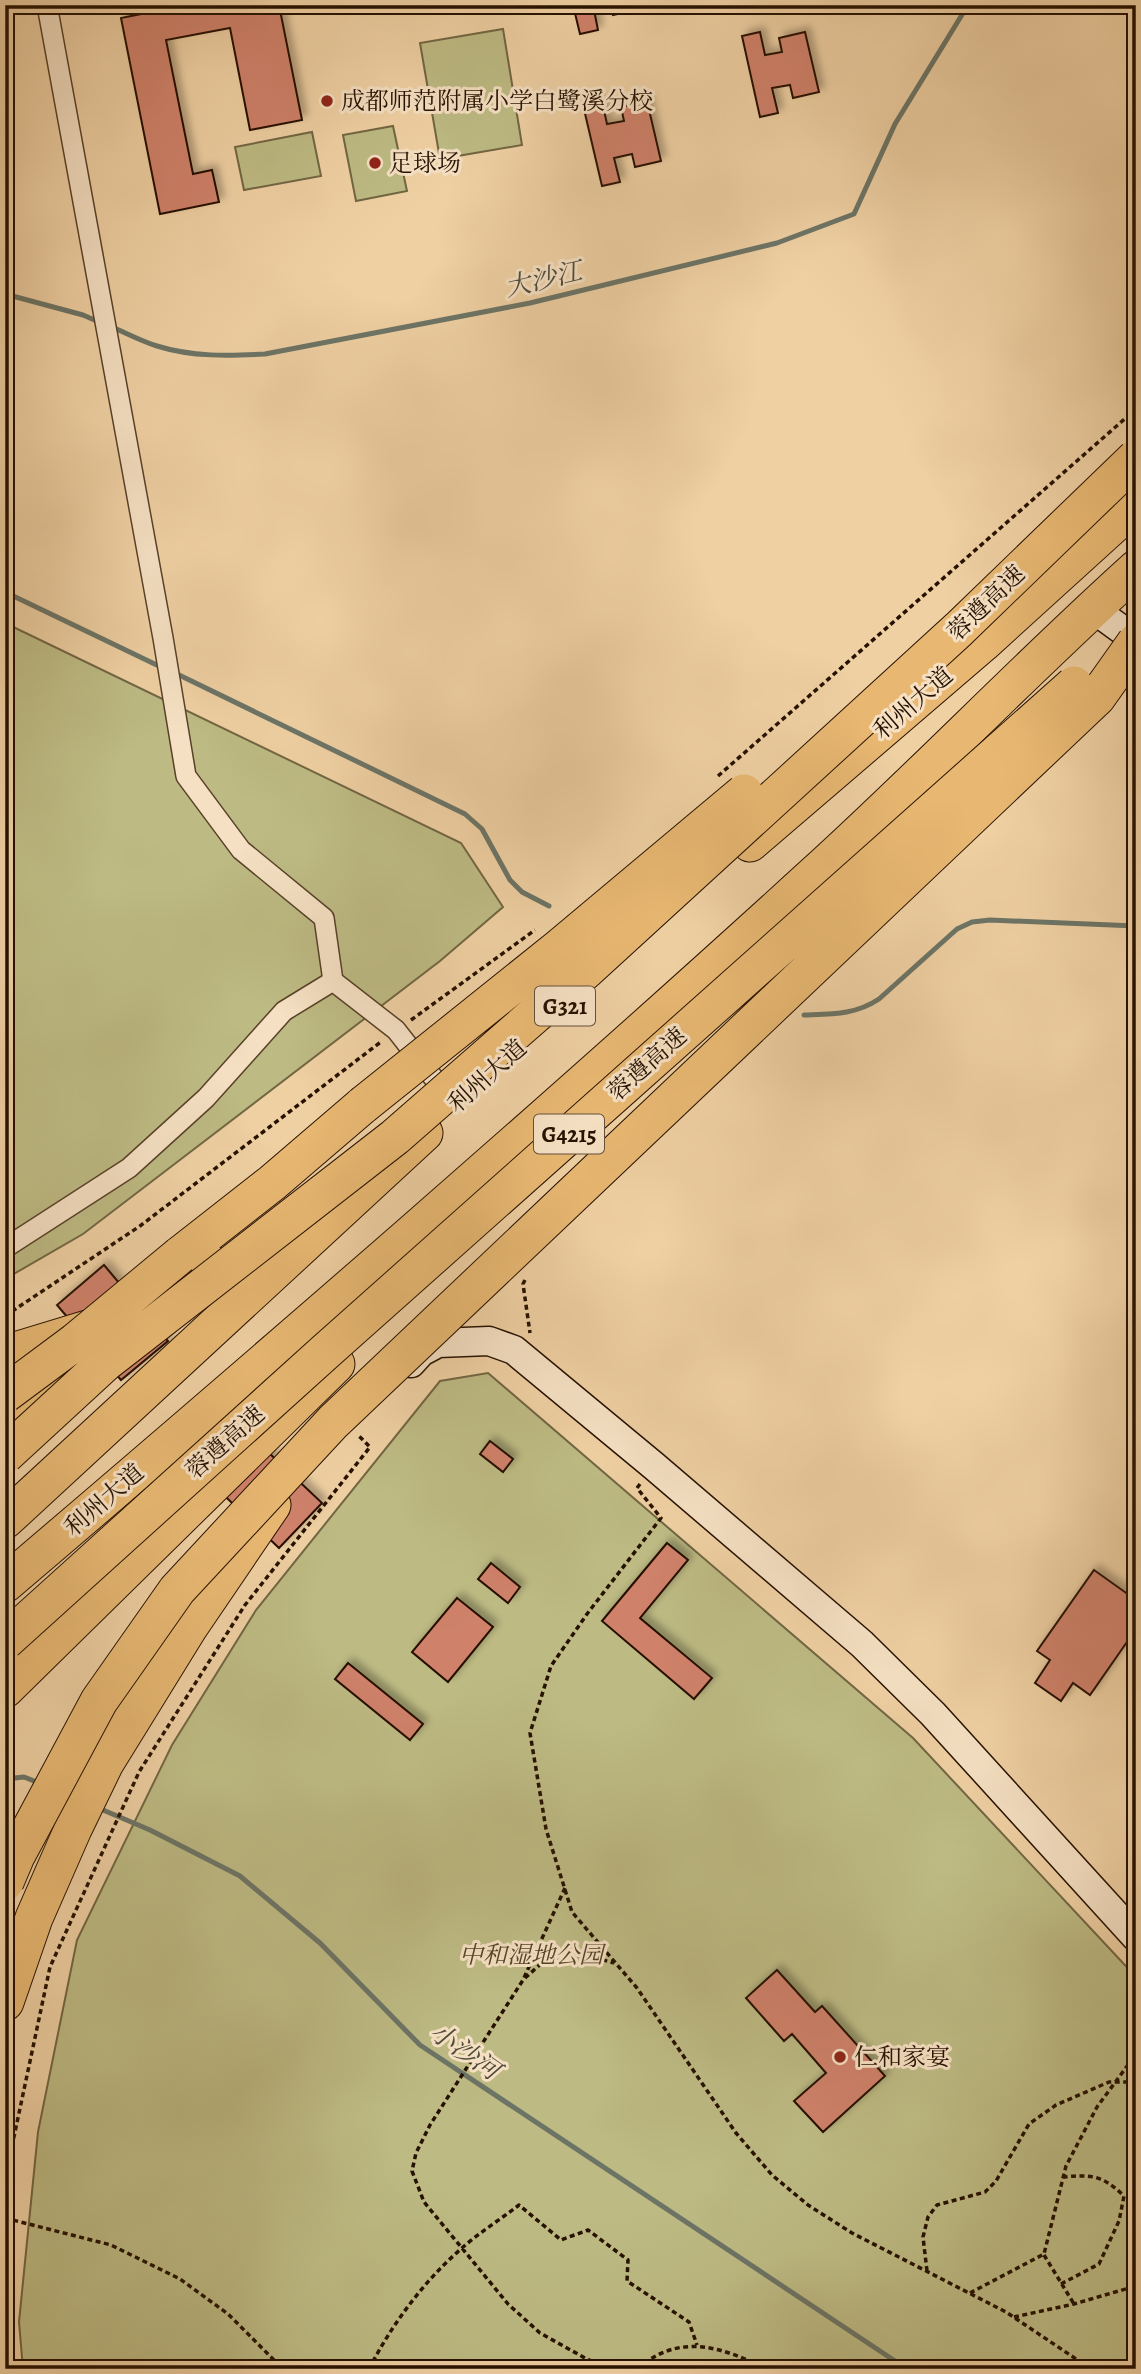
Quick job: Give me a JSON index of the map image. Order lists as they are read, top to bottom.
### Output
{
  "streets": {
    "highway": [
      "蓉遵高速",
      "利州大道",
      "G321",
      "G4215"
    ]
  },
  "water": ["大沙江", "小沙河"],
  "parks": ["中和湿地公园"],
  "places": ["成都师范附属小学白鹭溪分校", "足球场", "仁和家宴"]
}
